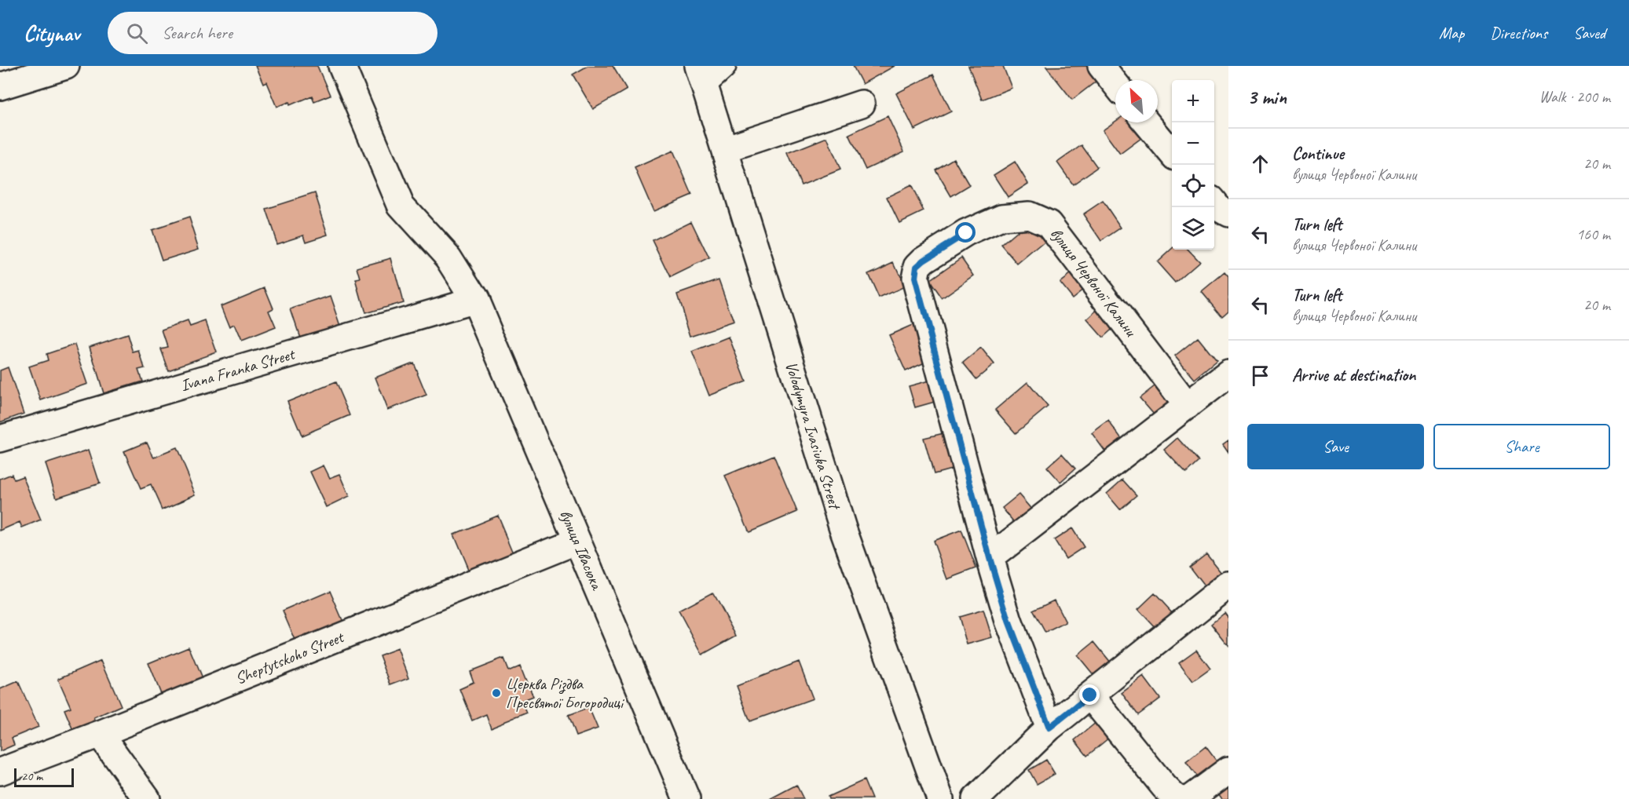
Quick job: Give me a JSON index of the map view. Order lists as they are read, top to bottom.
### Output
{
  "streets": {
    "street": [
      "вулиця Червоної Калини",
      "Ivana Franka Street",
      "Volodymyra Ivasiuka Street",
      "вулиця Івасюка",
      "Sheptytskoho Street"
    ]
  },
  "crossings": [
    ["Ivana Franka Street", "вулиця Івасюка"],
    ["вулиця Івасюка", "Sheptytskoho Street"]
  ],
  "places": ["Церква Різдва Пресвятої Богородиці"],
  "scale_bar": "20 m",
  "north": "top left",
  "page": {
    "header": "Citynav",
    "search": "Search here",
    "nav": ["Map", "Directions", "Saved"],
    "heading": ["3 min", "Walk · 200 m"],
    "map_buttons": ["+", "−"],
    "list": [
      ["Continue", "вулиця Червоної Калини", "20 m"],
      ["Turn left", "вулиця Червоної Калини", "160 m"],
      ["Turn left", "вулиця Червоної Калини", "20 m"],
      "Arrive at destination"
    ],
    "buttons": ["Save", "Share"],
    "scale": "20 m"
  }
}
